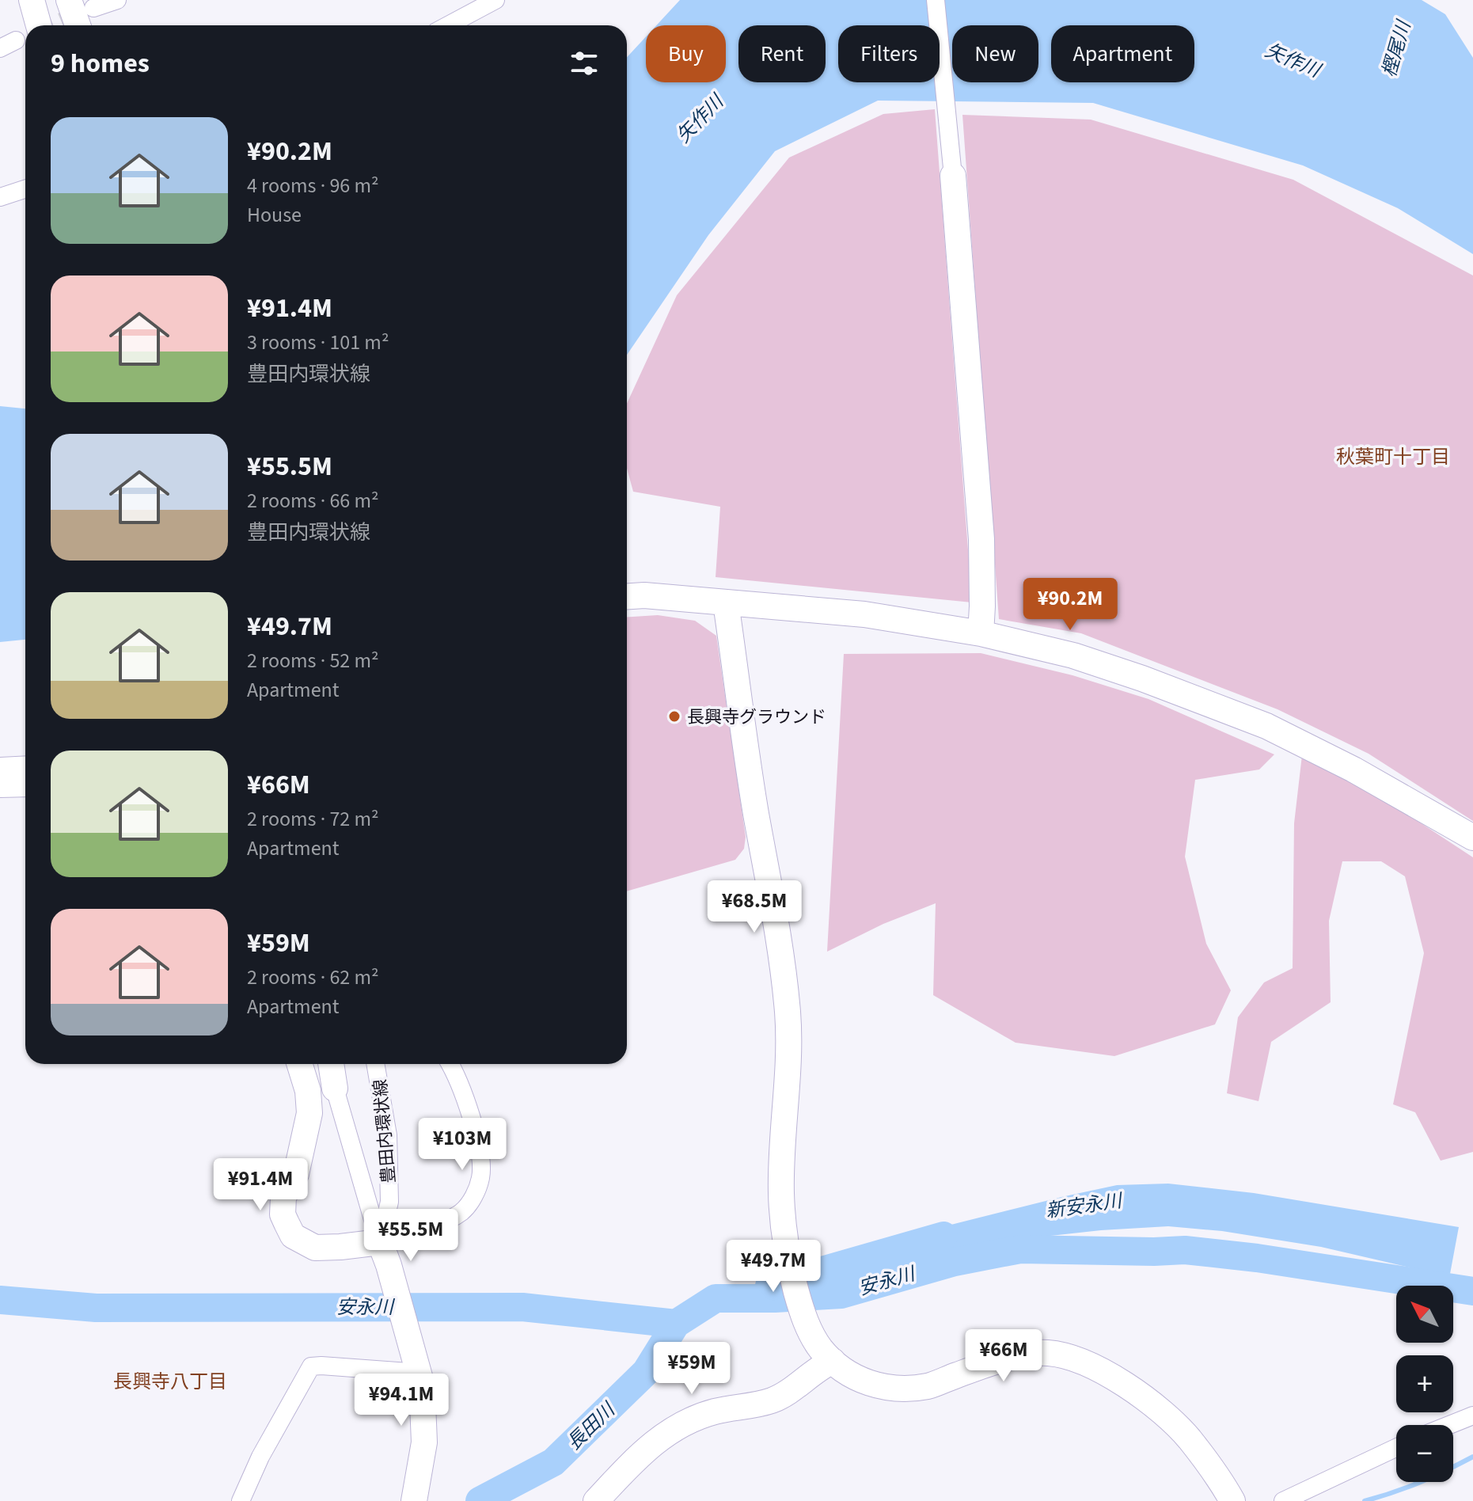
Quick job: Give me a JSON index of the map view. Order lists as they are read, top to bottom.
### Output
{
  "streets": {
    "street": ["豊田内環状線"]
  },
  "districts": ["秋葉町十丁目", "長興寺八丁目"],
  "water": [
    "樫尾川",
    "矢作川",
    "新安永川",
    "安永川",
    "長田川"
  ],
  "places": ["長興寺グラウンド"],
  "north": "top left",
  "page": {
    "chip": [
      "Buy",
      "Rent",
      "Filters",
      "New",
      "Apartment"
    ],
    "heading": "9 homes",
    "list": [
      {
        "name": "¥90.2M",
        "note": "4 rooms · 96 m² · House"
      },
      {
        "name": "¥91.4M",
        "note": "3 rooms · 101 m² · 豊田内環状線"
      },
      {
        "name": "¥55.5M",
        "note": "2 rooms · 66 m² · 豊田内環状線"
      },
      {
        "name": "¥49.7M",
        "note": "2 rooms · 52 m² · Apartment"
      },
      {
        "name": "¥66M",
        "note": "2 rooms · 72 m² · Apartment"
      },
      {
        "name": "¥59M",
        "note": "2 rooms · 62 m² · Apartment"
      }
    ],
    "price": [
      "¥90.2M",
      "¥68.5M",
      "¥103M",
      "¥91.4M",
      "¥55.5M",
      "¥49.7M",
      "¥66M",
      "¥59M",
      "¥94.1M"
    ],
    "map_buttons": ["+", "−"]
  }
}
